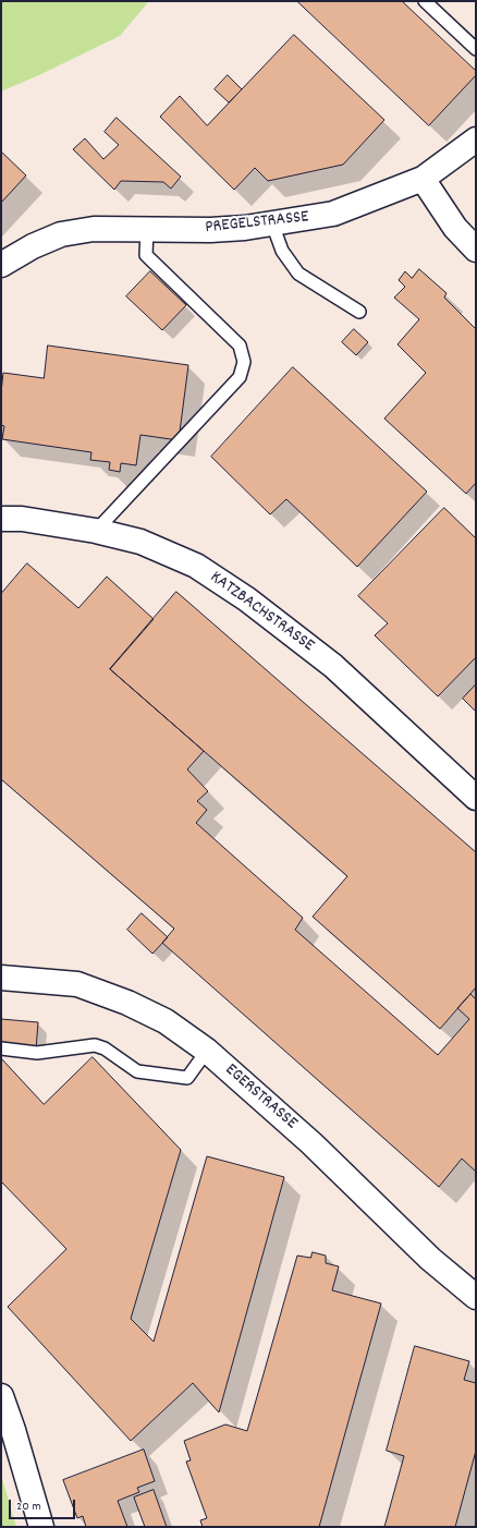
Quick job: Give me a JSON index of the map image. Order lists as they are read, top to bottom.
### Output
{
  "streets": {
    "street": ["PREGELSTRASSE", "KATZBACHSTRASSE", "EGERSTRASSE"]
  },
  "scale_bar": "20 m"
}
